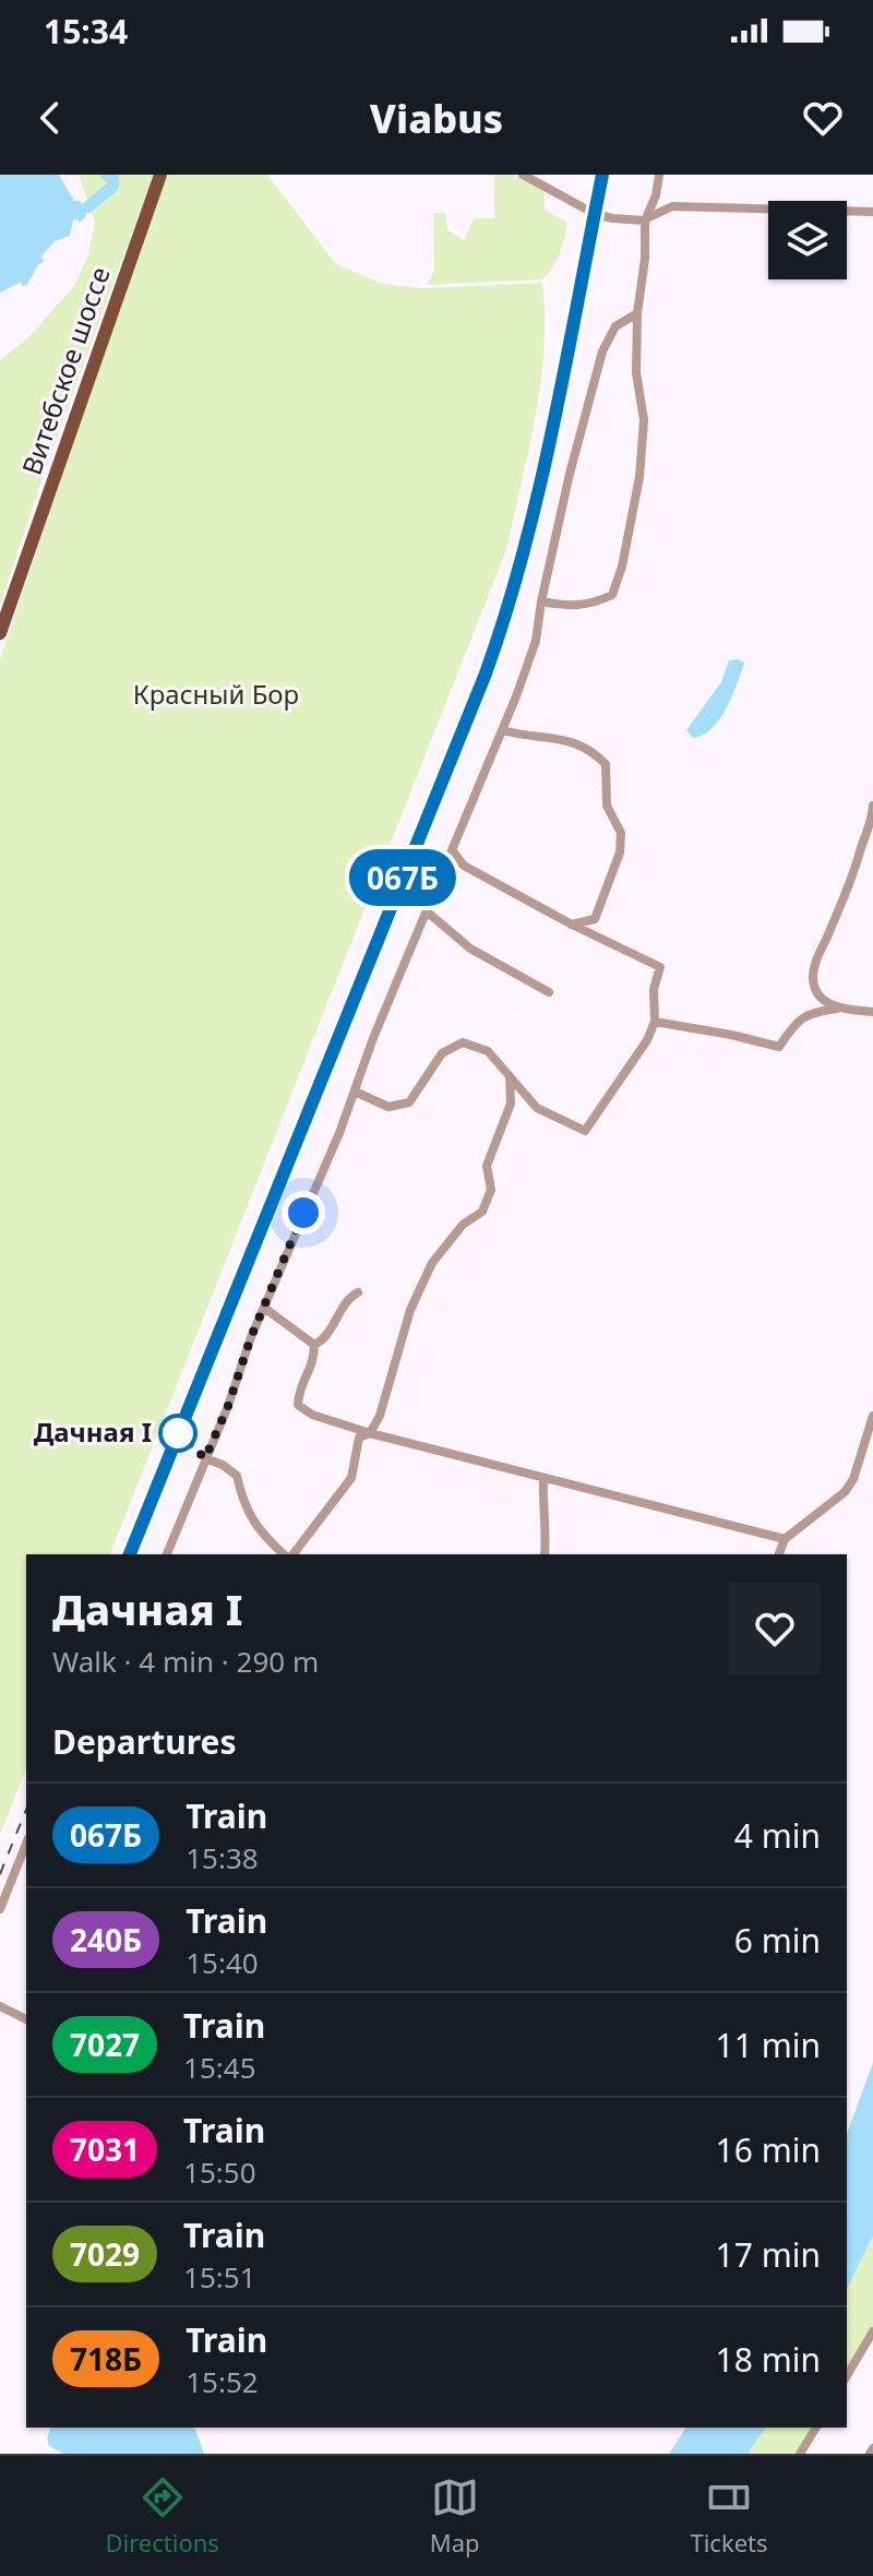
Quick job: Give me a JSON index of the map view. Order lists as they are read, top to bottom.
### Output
{
  "streets": {
    "main road": ["Витебское шоссе"]
  },
  "parks": ["Красный Бор"],
  "places": ["Дачная I"],
  "page": {
    "status": "15:34",
    "header": "Viabus",
    "on_map": "067Б",
    "heading": [
      ["Дачная I", "Walk · 4 min · 290 m"],
      "Departures"
    ],
    "list": [
      {
        "mark": "067Б",
        "name": "Train",
        "note": "15:38",
        "value": "4 min"
      },
      {
        "mark": "240Б",
        "name": "Train",
        "note": "15:40",
        "value": "6 min"
      },
      {
        "mark": "7027",
        "name": "Train",
        "note": "15:45",
        "value": "11 min"
      },
      {
        "mark": "7031",
        "name": "Train",
        "note": "15:50",
        "value": "16 min"
      },
      {
        "mark": "7029",
        "name": "Train",
        "note": "15:51",
        "value": "17 min"
      },
      {
        "mark": "718Б",
        "name": "Train",
        "note": "15:52",
        "value": "18 min"
      }
    ],
    "tabs": ["Directions", "Map", "Tickets"]
  }
}
